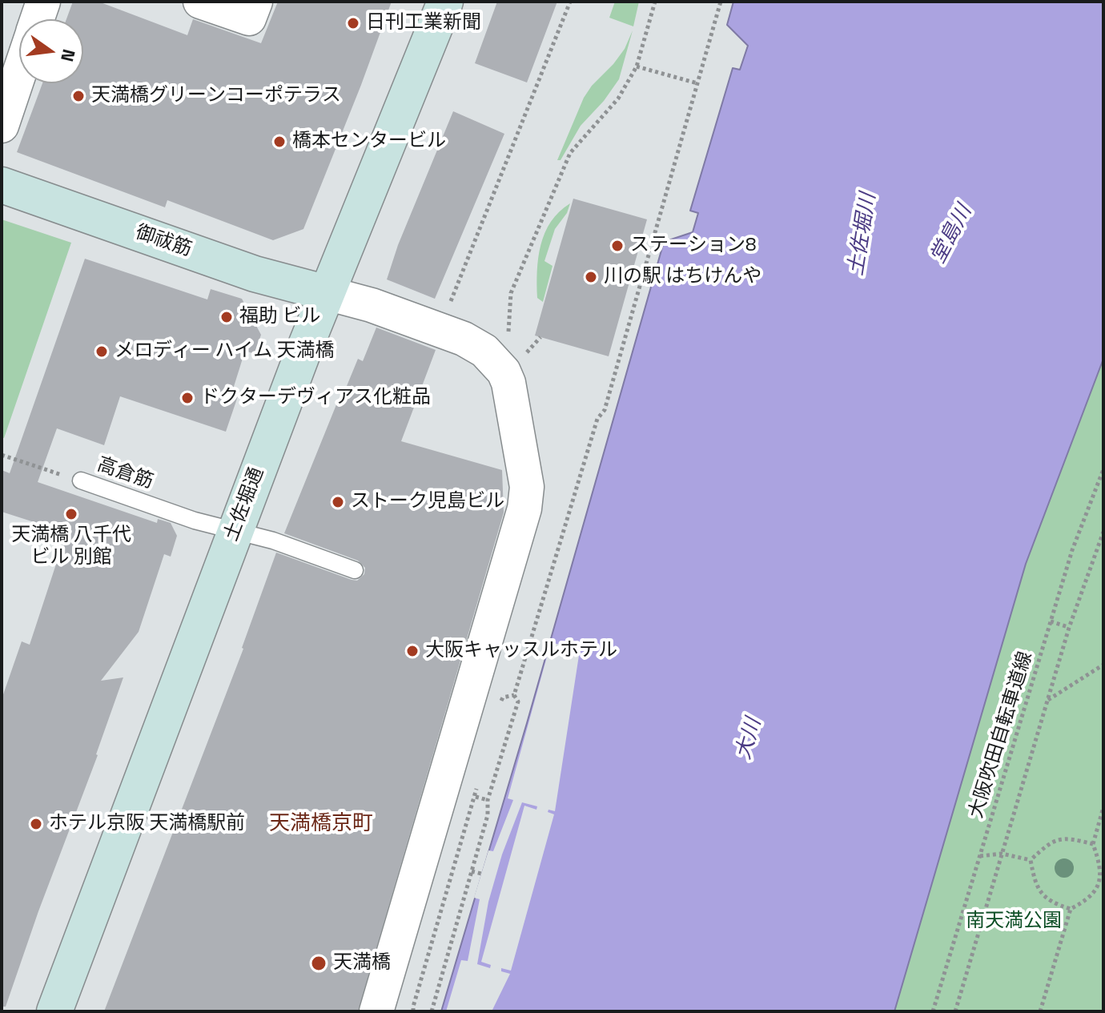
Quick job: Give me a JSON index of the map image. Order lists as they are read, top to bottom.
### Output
{
  "streets": {
    "main road": ["御祓筋", "土佐堀通"],
    "lane": ["高倉筋"],
    "path": ["大阪吹田自転車道線"]
  },
  "crossings": [
    ["御祓筋", "土佐堀通"],
    ["高倉筋", "土佐堀通"]
  ],
  "districts": ["天満橋京町"],
  "water": ["土佐堀川", "堂島川", "大川"],
  "parks": ["南天満公園"],
  "places": [
    "日刊工業新聞",
    "天満橋グリーンコーポテラス",
    "橋本センタービル",
    "ステーション8",
    "川の駅 はちけんや",
    "福助 ビル",
    "メロディー ハイム 天満橋",
    "ドクターデヴィアス化粧品",
    "ストーク児島ビル",
    "天満橋 八千代 ビル 別館",
    "大阪キャッスルホテル",
    "ホテル京阪 天満橋駅前",
    "天満橋"
  ],
  "north": "right"
}
